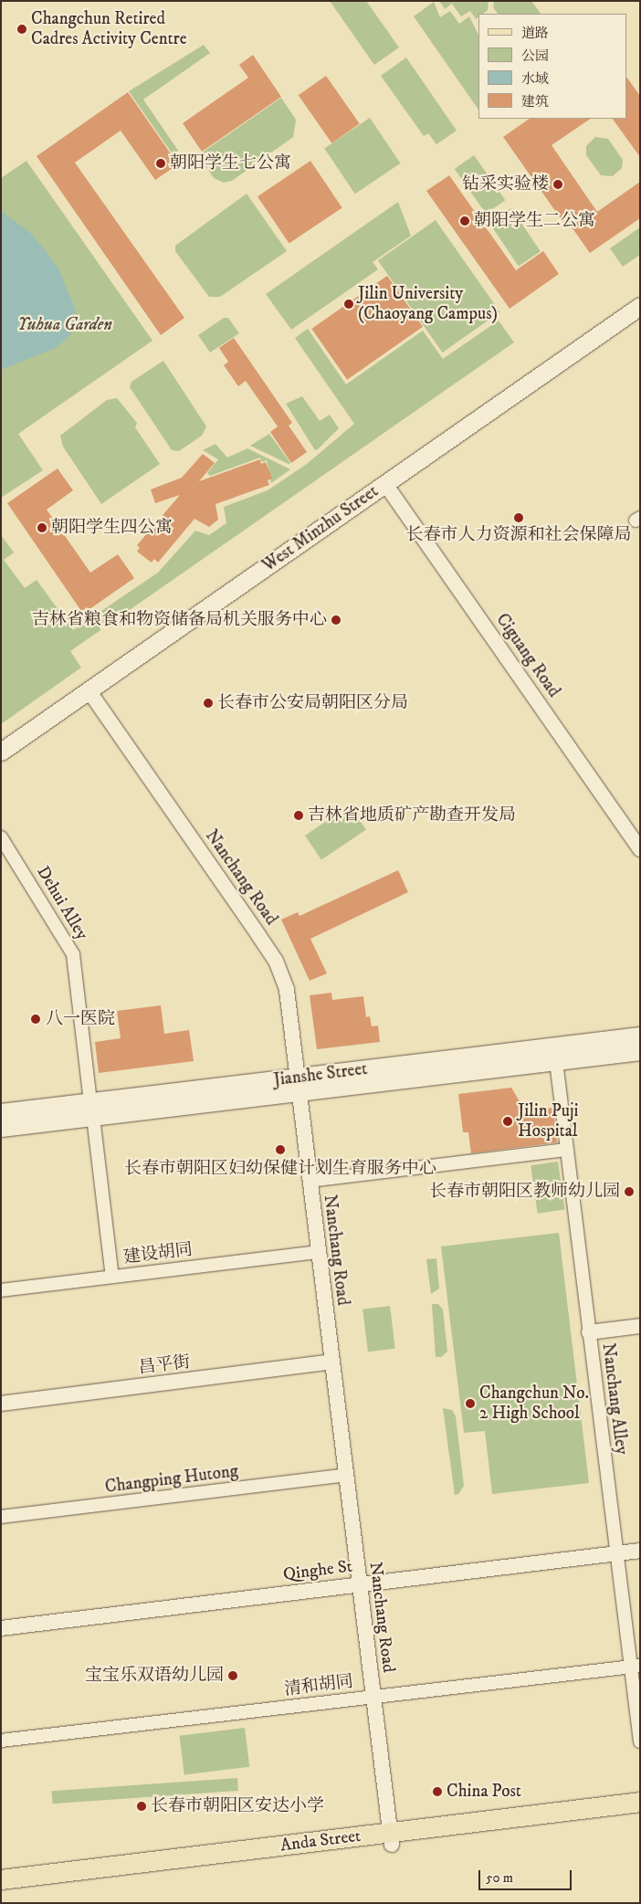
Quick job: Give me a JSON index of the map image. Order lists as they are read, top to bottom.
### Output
{
  "streets": {
    "main road": ["West Minzhu Street", "Jianshe Street", "Anda Street"],
    "street": [
      "Ciguang Road",
      "Nanchang Road",
      "Dehui Alley",
      "建设胡同",
      "昌平街",
      "Nanchang Alley",
      "Changping Hutong",
      "Qinghe St",
      "清和胡同"
    ]
  },
  "crossings": [
    ["West Minzhu Street", "Ciguang Road"],
    ["West Minzhu Street", "Nanchang Road"],
    ["Nanchang Road", "Jianshe Street"],
    ["Nanchang Road", "建设胡同"],
    ["Nanchang Road", "昌平街"],
    ["Nanchang Road", "Changping Hutong"],
    ["Nanchang Road", "Qinghe St"],
    ["Nanchang Road", "清和胡同"],
    ["Nanchang Road", "Anda Street"],
    ["Dehui Alley", "Jianshe Street"],
    ["Dehui Alley", "建设胡同"],
    ["Jianshe Street", "Nanchang Alley"],
    ["Nanchang Alley", "Qinghe St"],
    ["Nanchang Alley", "清和胡同"]
  ],
  "parks": ["Yuhua Garden"],
  "places": [
    "Changchun Retired Cadres Activity Centre",
    "朝阳学生七公寓",
    "钻采实验楼",
    "朝阳学生二公寓",
    "Jilin University (Chaoyang Campus)",
    "长春市人力资源和社会保障局",
    "朝阳学生四公寓",
    "吉林省粮食和物资储备局机关服务中心",
    "长春市公安局朝阳区分局",
    "吉林省地质矿产勘查开发局",
    "八一医院",
    "Jilin Puji Hospital",
    "长春市朝阳区妇幼保健计划生育服务中心",
    "长春市朝阳区教师幼儿园",
    "Changchun No. 2 High School",
    "宝宝乐双语幼儿园",
    "China Post",
    "长春市朝阳区安达小学"
  ],
  "legend": [
    "道路",
    "公园",
    "水域",
    "建筑"
  ],
  "scale_bar": "50 m"
}
